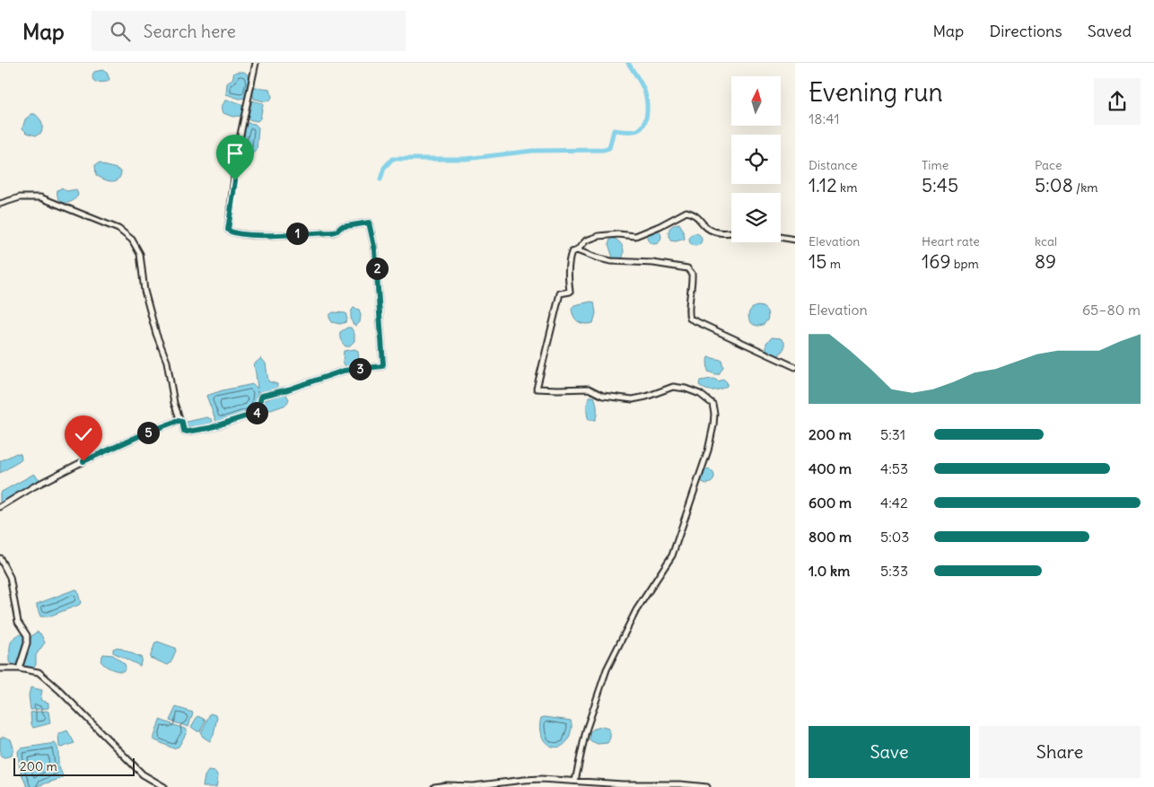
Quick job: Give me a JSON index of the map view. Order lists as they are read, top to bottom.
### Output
{
  "scale_bar": "200 m",
  "north": "top",
  "page": {
    "header": "Map",
    "search": "Search here",
    "nav": ["Map", "Directions", "Saved"],
    "heading": ["Evening run", "18:41"],
    "stats": [
      ["Distance", "1.12 km"],
      ["Time", "5:45"],
      ["Pace", "5:08 /km"],
      ["Elevation", "15 m"],
      ["Heart rate", "169 bpm"],
      ["kcal", "89"]
    ],
    "pins": [
      "1",
      "2",
      "3",
      "4",
      "5"
    ],
    "chart": ["Elevation", "65–80 m"],
    "list": [
      {
        "name": "200 m",
        "note": "5:31"
      },
      {
        "name": "400 m",
        "note": "4:53"
      },
      {
        "name": "600 m",
        "note": "4:42"
      },
      {
        "name": "800 m",
        "note": "5:03"
      },
      {
        "name": "1.0 km",
        "note": "5:33"
      }
    ],
    "buttons": ["Save", "Share"],
    "scale": "200 m"
  }
}
